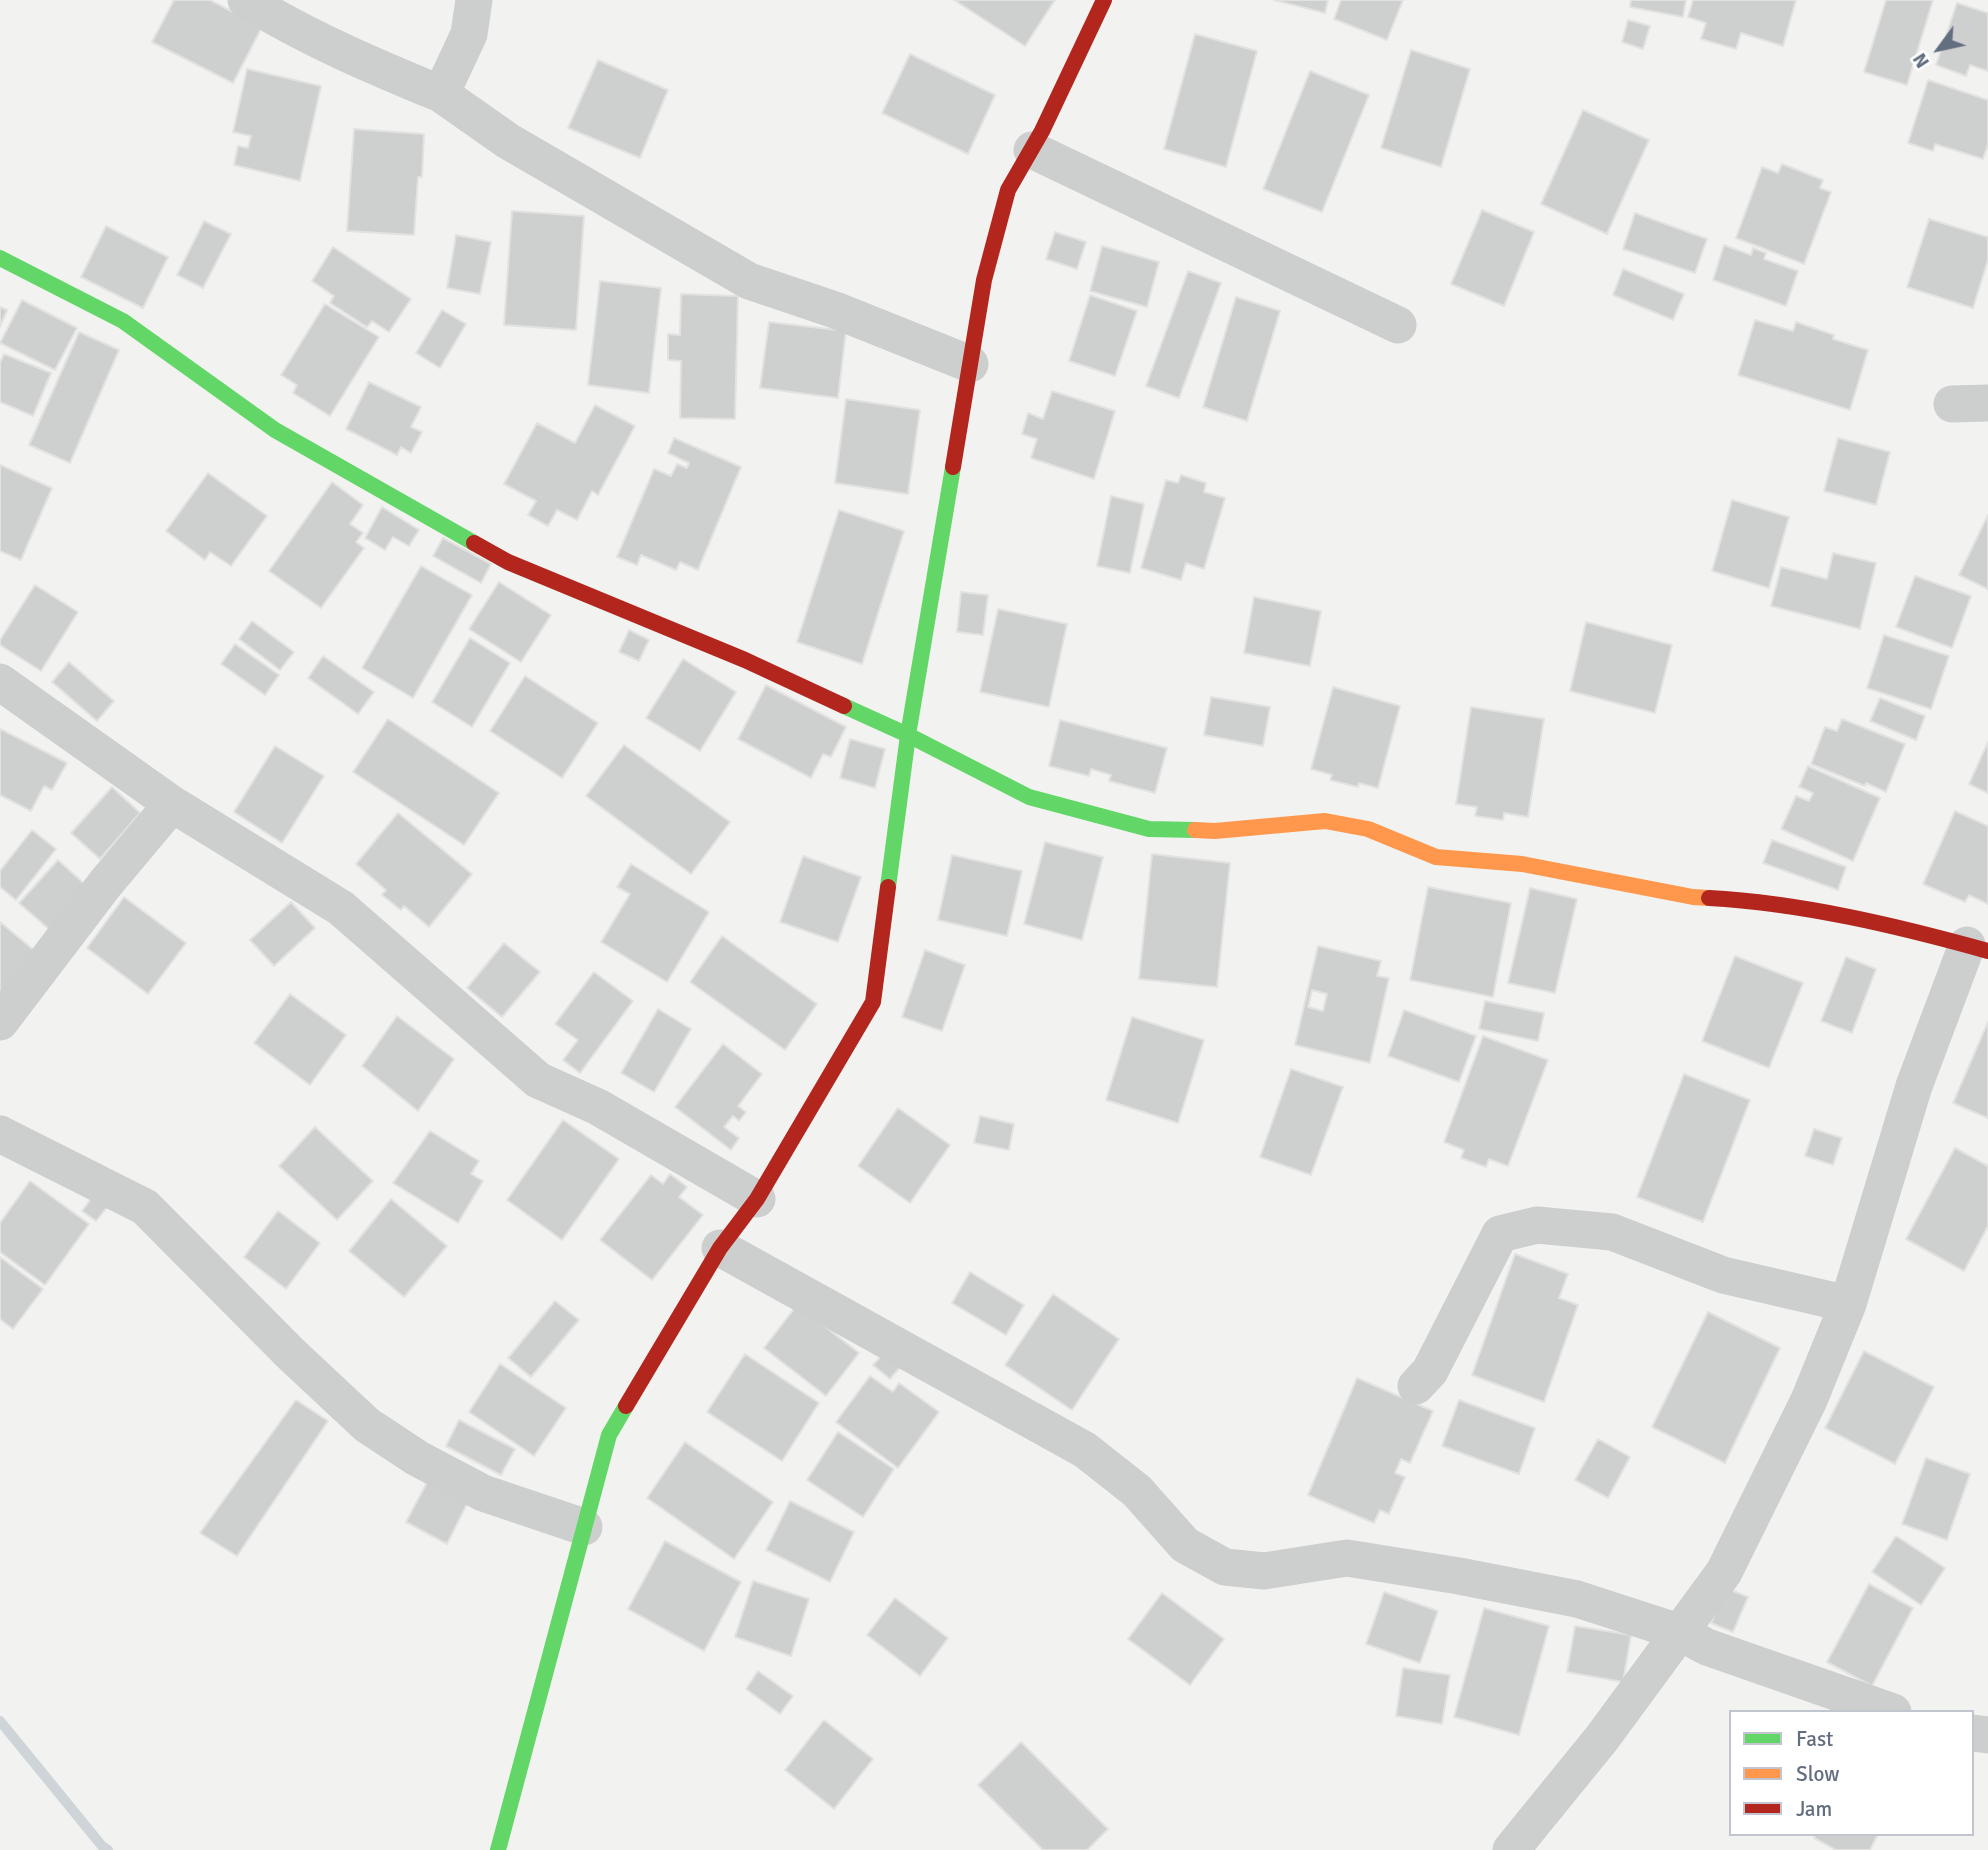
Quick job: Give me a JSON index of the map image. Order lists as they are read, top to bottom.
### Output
{
  "legend": ["Fast", "Slow", "Jam"],
  "north": "bottom left"
}
